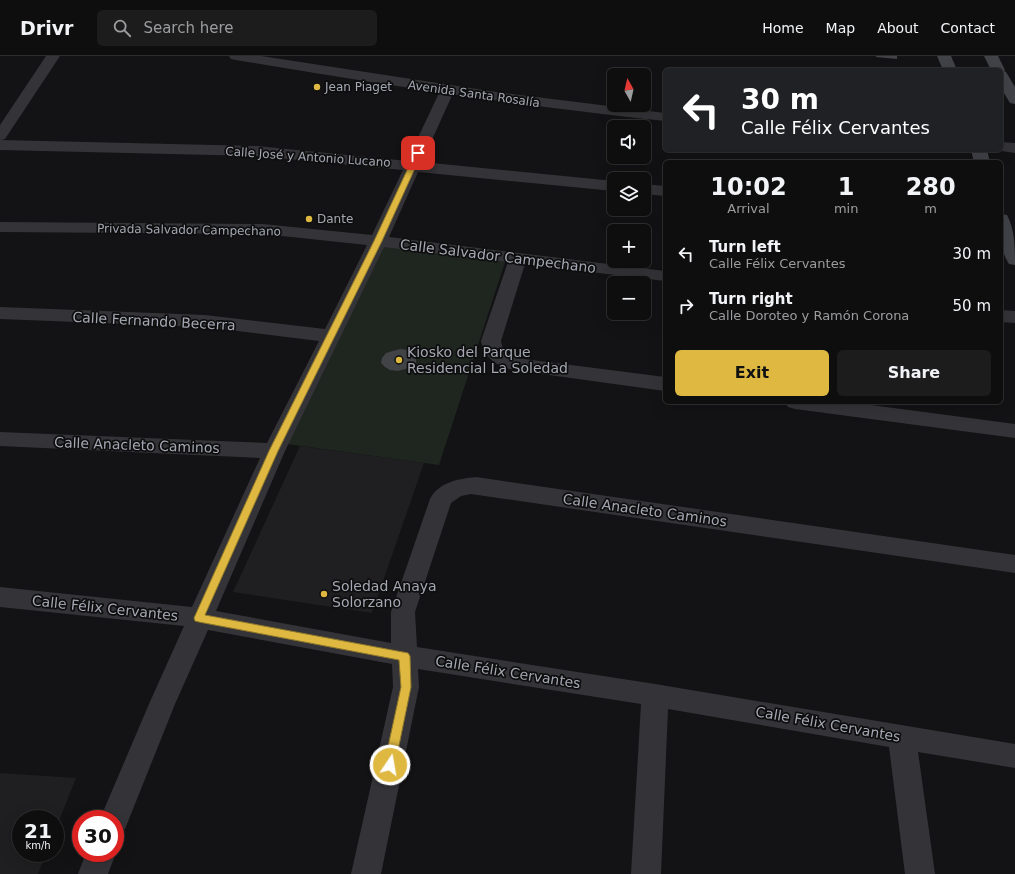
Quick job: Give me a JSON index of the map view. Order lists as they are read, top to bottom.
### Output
{
  "streets": {
    "street": [
      "Avenida Santa Rosalía",
      "Calle José y Antonio Lucano",
      "Privada Salvador Campechano",
      "Calle Salvador Campechano",
      "Calle Fernando Becerra",
      "Calle Anacleto Caminos",
      "Calle Félix Cervantes"
    ]
  },
  "crossings": [
    ["Privada Salvador Campechano", "Calle Salvador Campechano"],
    ["Calle Anacleto Caminos", "Calle Félix Cervantes"]
  ],
  "places": [
    "Jean Piaget",
    "Dante",
    "Kiosko del Parque Residencial La Soledad",
    "Soledad Anaya Solorzano"
  ],
  "north": "top",
  "page": {
    "header": "Drivr",
    "search": "Search here",
    "nav": [
      "Home",
      "Map",
      "About",
      "Contact"
    ],
    "map_buttons": ["+", "−"],
    "turn": ["30 m", "Calle Félix Cervantes"],
    "eta": [
      "10:02",
      "Arrival",
      "1",
      "min",
      "280",
      "m"
    ],
    "list": [
      {
        "name": "Turn left",
        "note": "Calle Félix Cervantes",
        "value": "30 m"
      },
      {
        "name": "Turn right",
        "note": "Calle Doroteo y Ramón Corona",
        "value": "50 m"
      }
    ],
    "buttons": ["Exit", "Share"],
    "speed": "21 km/h",
    "limit": "30"
  }
}
